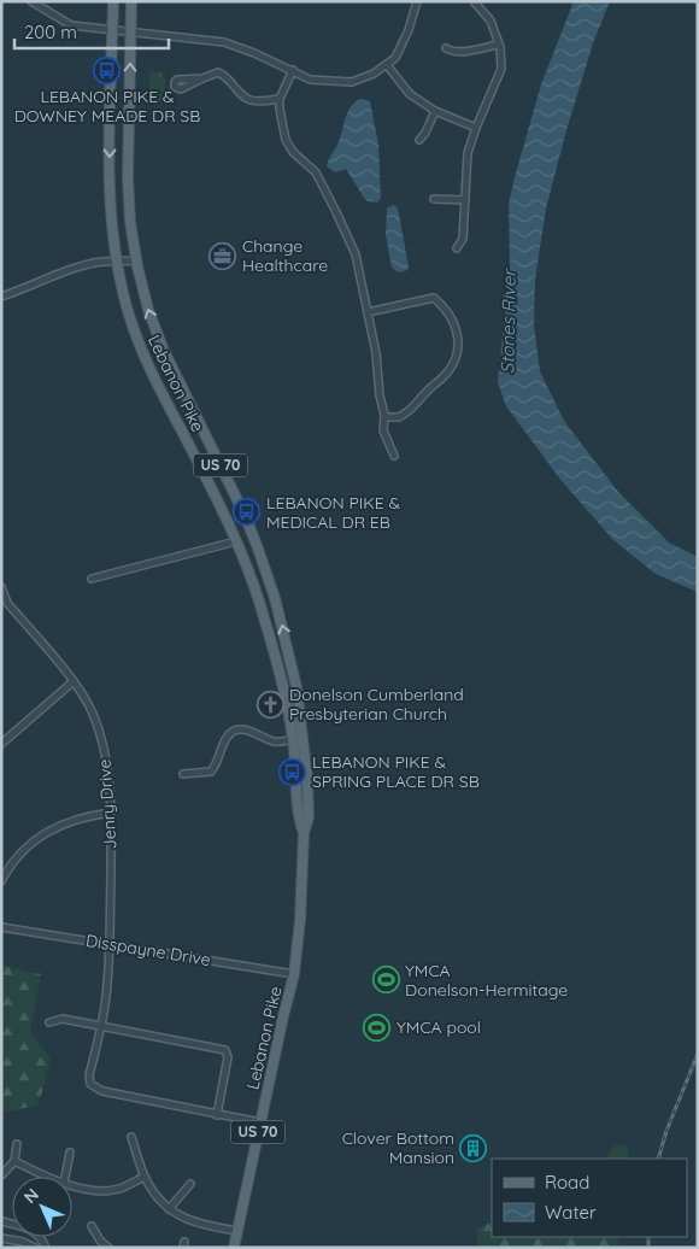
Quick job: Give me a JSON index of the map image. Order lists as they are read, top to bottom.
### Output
{
  "streets": {
    "main road": ["Lebanon Pike", "US 70"],
    "street": ["Jenry Drive", "Disspayne Drive"]
  },
  "crossings": [
    ["Lebanon Pike", "Disspayne Drive"],
    ["Jenry Drive", "Disspayne Drive"]
  ],
  "water": ["Stones River"],
  "places": {
    "bus stop": ["LEBANON PIKE & DOWNEY MEADE DR SB", "LEBANON PIKE & MEDICAL DR EB", "LEBANON PIKE & SPRING PLACE DR SB"],
    "office": ["Change Healthcare"],
    "church": ["Donelson Cumberland Presbyterian Church"],
    "sports": ["YMCA Donelson-Hermitage", "YMCA pool"],
    "building": ["Clover Bottom Mansion"]
  },
  "legend": ["Road", "Water"],
  "scale_bar": "200 m",
  "north": "top left"
}
